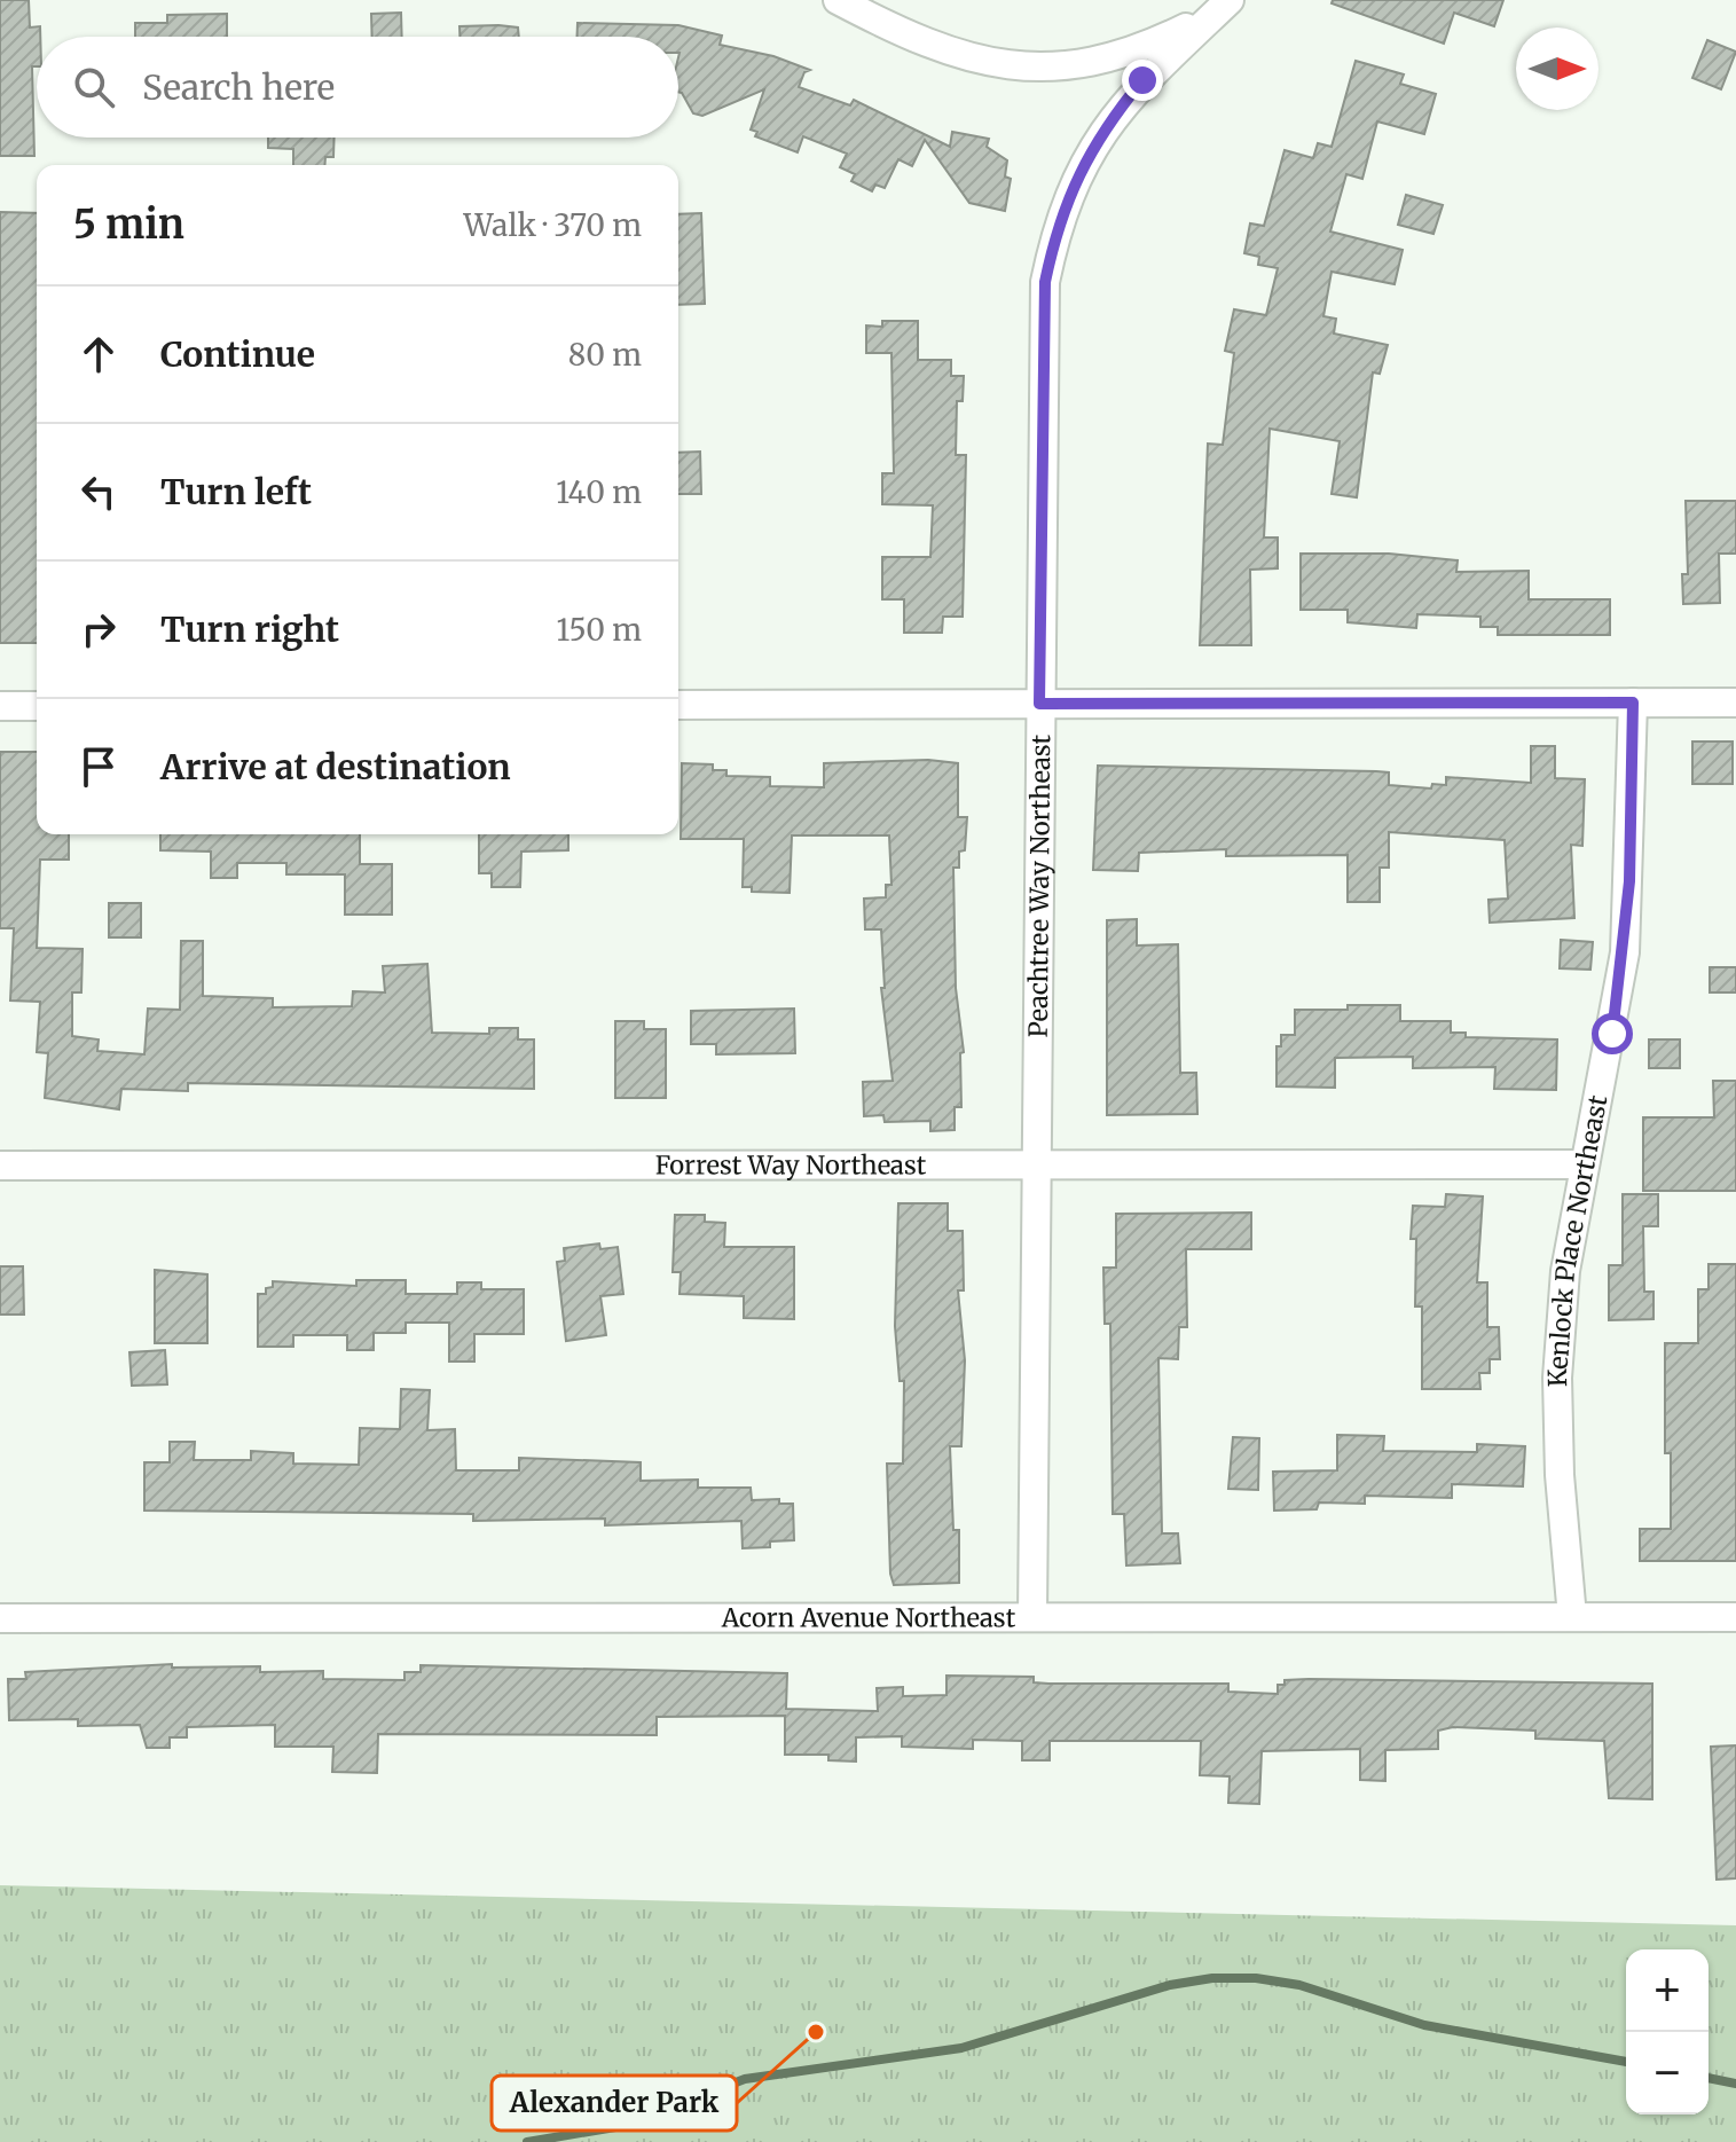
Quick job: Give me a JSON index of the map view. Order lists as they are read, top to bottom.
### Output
{
  "streets": {
    "street": [
      "Peachtree Way Northeast",
      "Forrest Way Northeast",
      "Kenlock Place Northeast",
      "Acorn Avenue Northeast"
    ]
  },
  "crossings": [
    ["Peachtree Way Northeast", "Forrest Way Northeast"],
    ["Peachtree Way Northeast", "Acorn Avenue Northeast"],
    ["Forrest Way Northeast", "Kenlock Place Northeast"],
    ["Kenlock Place Northeast", "Acorn Avenue Northeast"]
  ],
  "places": ["Alexander Park"],
  "north": "right",
  "page": {
    "search": "Search here",
    "heading": ["5 min", "Walk · 370 m"],
    "list": [
      ["Continue", "80 m"],
      ["Turn left", "140 m"],
      ["Turn right", "150 m"],
      "Arrive at destination"
    ],
    "map_buttons": ["+", "−"]
  }
}
